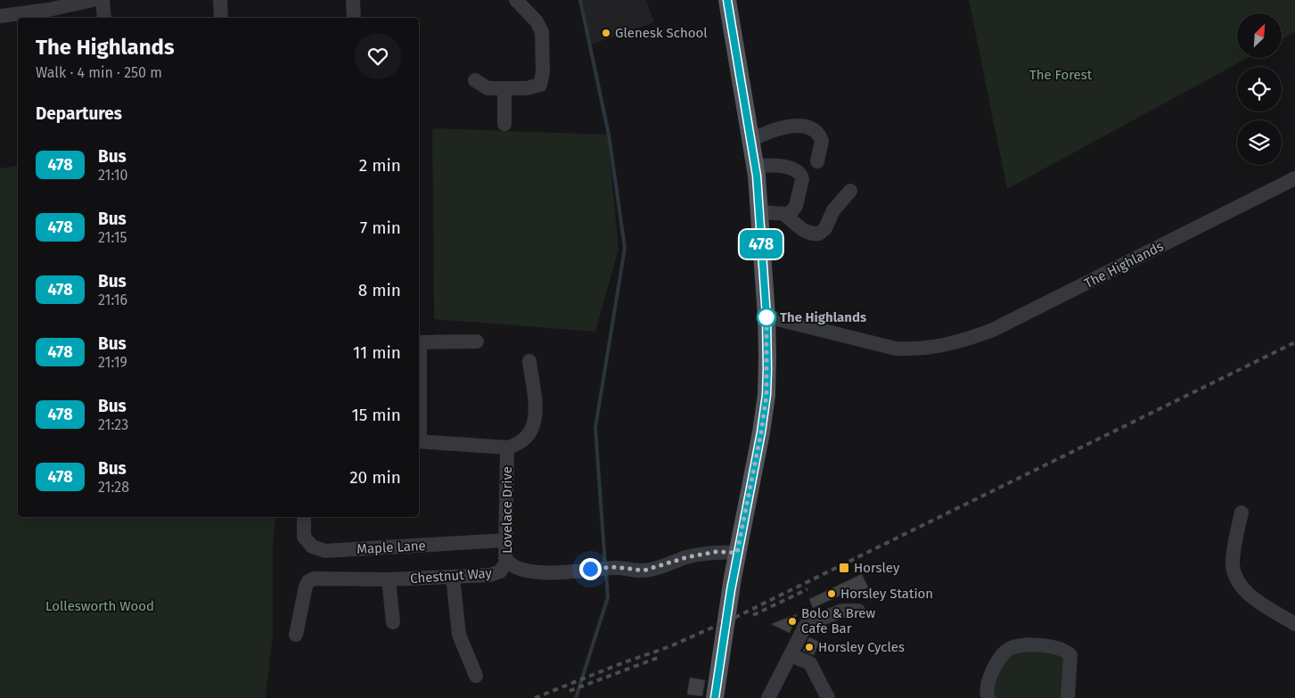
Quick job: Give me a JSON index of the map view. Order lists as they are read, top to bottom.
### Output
{
  "streets": {
    "street": [
      "The Highlands",
      "Lovelace Drive",
      "Maple Lane",
      "Chestnut Way"
    ]
  },
  "crossings": [
    ["Lovelace Drive", "Maple Lane"],
    ["Lovelace Drive", "Chestnut Way"]
  ],
  "parks": ["The Forest", "Lollesworth Wood"],
  "places": {
    "other": [
      "Glenesk School",
      "The Highlands",
      "Horsley Station",
      "Bolo & Brew Cafe Bar",
      "Horsley Cycles"
    ],
    "transit": ["Horsley"]
  },
  "lines": ["bus line 478"],
  "north": "top right",
  "page": {
    "on_map": "478",
    "heading": [
      ["The Highlands", "Walk · 4 min · 250 m"],
      "Departures"
    ],
    "list": [
      {
        "mark": "478",
        "name": "Bus",
        "note": "21:10",
        "value": "2 min"
      },
      {
        "mark": "478",
        "name": "Bus",
        "note": "21:15",
        "value": "7 min"
      },
      {
        "mark": "478",
        "name": "Bus",
        "note": "21:16",
        "value": "8 min"
      },
      {
        "mark": "478",
        "name": "Bus",
        "note": "21:19",
        "value": "11 min"
      },
      {
        "mark": "478",
        "name": "Bus",
        "note": "21:23",
        "value": "15 min"
      },
      {
        "mark": "478",
        "name": "Bus",
        "note": "21:28",
        "value": "20 min"
      }
    ]
  }
}
